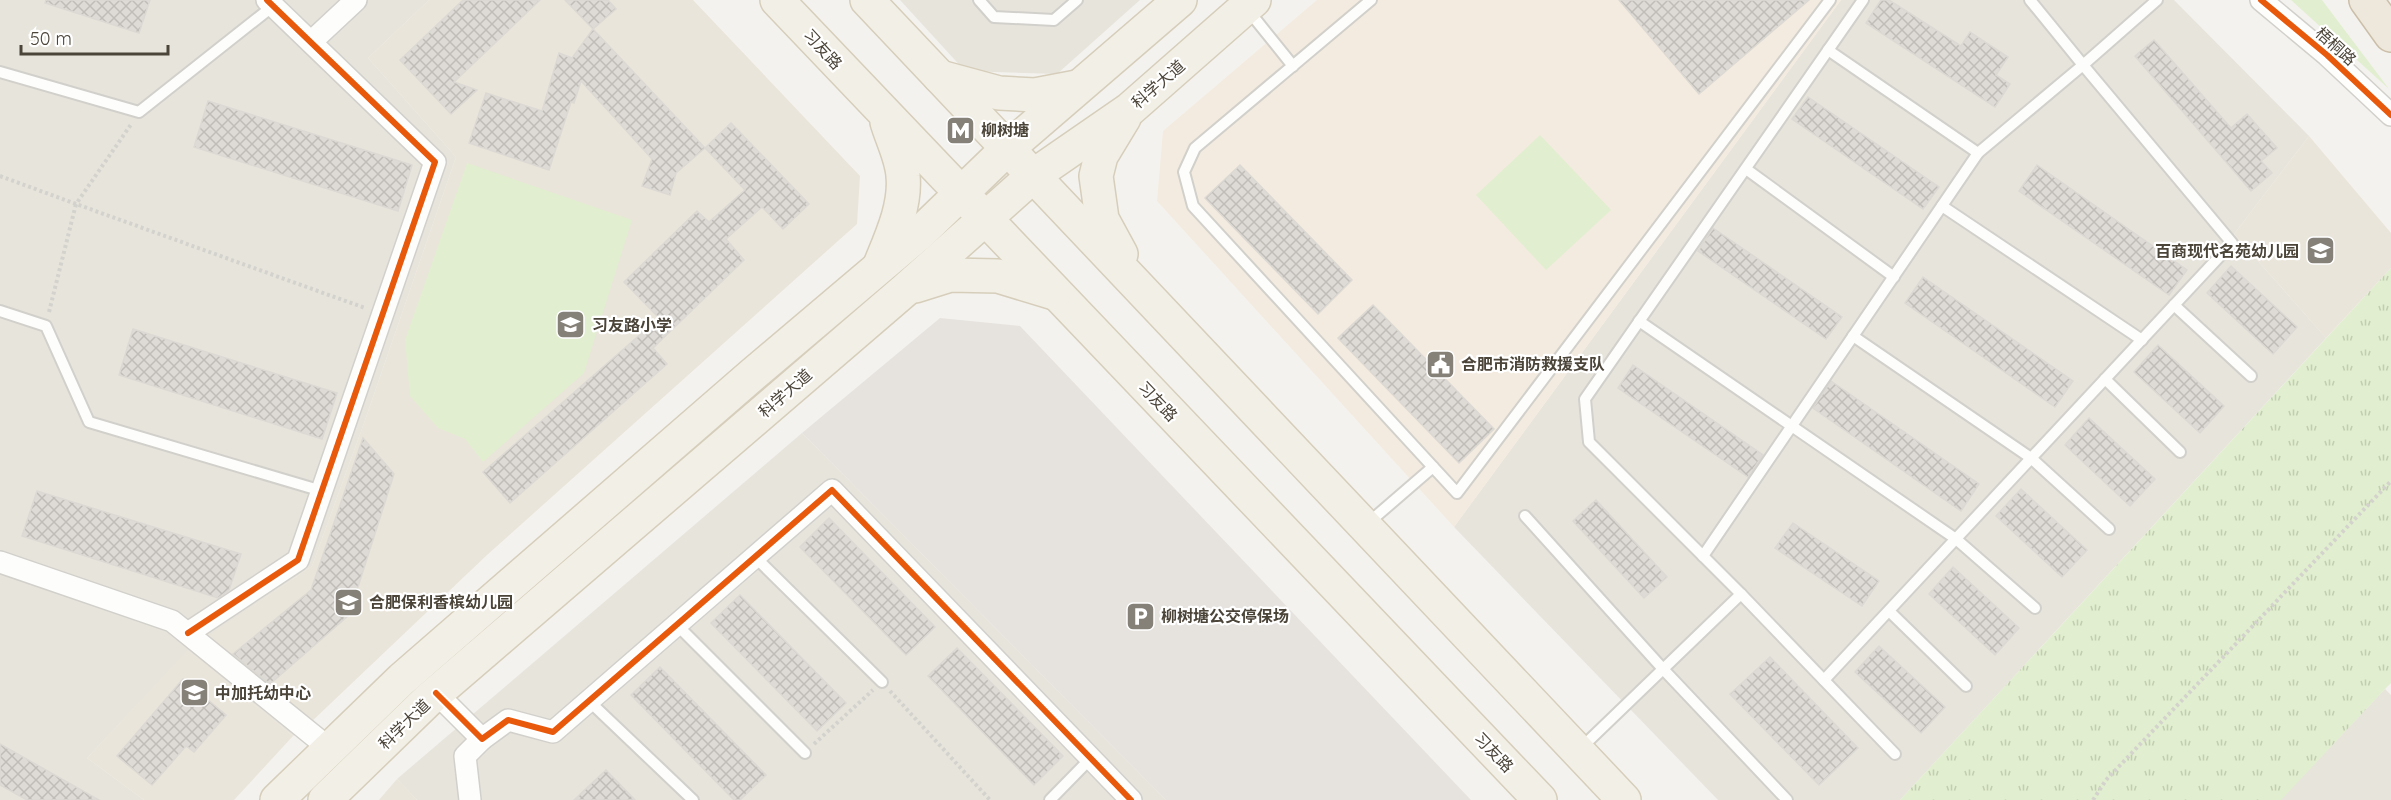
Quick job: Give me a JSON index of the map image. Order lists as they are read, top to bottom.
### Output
{
  "streets": {
    "main road": ["习友路", "科学大道"],
    "street": ["梧桐路"]
  },
  "crossings": [
    ["习友路", "科学大道"]
  ],
  "places": {
    "metro station": ["柳树塘"],
    "school or university": [
      "百商现代名苑幼儿园",
      "习友路小学",
      "合肥保利香槟幼儿园",
      "中加托幼中心"
    ],
    "public building": ["合肥市消防救援支队"],
    "parking": ["柳树塘公交停保场"]
  },
  "scale_bar": "50 m"
}
